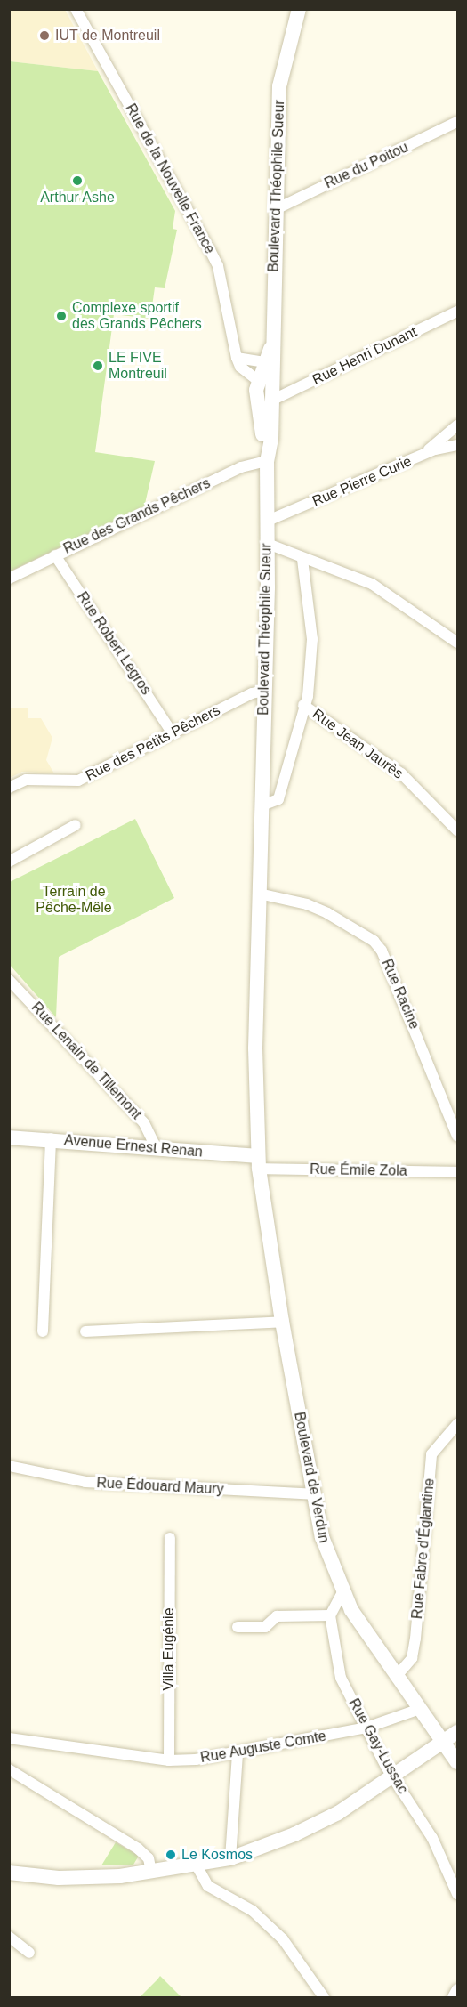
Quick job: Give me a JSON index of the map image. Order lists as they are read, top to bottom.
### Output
{
  "streets": {
    "main road": ["Boulevard Théophile Sueur", "Avenue Ernest Renan", "Boulevard de Verdun"],
    "street": [
      "Rue du Poitou",
      "Rue de la Nouvelle France",
      "Rue Henri Dunant",
      "Rue Pierre Curie",
      "Rue des Grands Pêchers",
      "Rue Robert Legros",
      "Rue des Petits Pêchers",
      "Rue Jean Jaurès",
      "Rue Racine",
      "Rue Lenain de Tillemont",
      "Rue Émile Zola",
      "Rue Édouard Maury",
      "Rue Fabre d'Églantine",
      "Villa Eugénie",
      "Rue Gay-Lussac",
      "Rue Auguste Comte"
    ]
  },
  "crossings": [
    ["Rue du Poitou", "Boulevard Théophile Sueur"],
    ["Rue de la Nouvelle France", "Boulevard Théophile Sueur"],
    ["Boulevard Théophile Sueur", "Rue Henri Dunant"],
    ["Boulevard Théophile Sueur", "Rue Pierre Curie"],
    ["Boulevard Théophile Sueur", "Rue des Grands Pêchers"],
    ["Boulevard Théophile Sueur", "Rue des Petits Pêchers"],
    ["Boulevard Théophile Sueur", "Rue Racine"],
    ["Boulevard Théophile Sueur", "Boulevard de Verdun"],
    ["Rue des Grands Pêchers", "Rue Robert Legros"],
    ["Rue Robert Legros", "Rue des Petits Pêchers"],
    ["Rue Racine", "Boulevard de Verdun"],
    ["Rue Lenain de Tillemont", "Avenue Ernest Renan"],
    ["Avenue Ernest Renan", "Rue Émile Zola"],
    ["Avenue Ernest Renan", "Boulevard de Verdun"],
    ["Rue Émile Zola", "Boulevard de Verdun"],
    ["Boulevard de Verdun", "Rue Édouard Maury"],
    ["Boulevard de Verdun", "Rue Fabre d'Églantine"],
    ["Boulevard de Verdun", "Rue Auguste Comte"],
    ["Villa Eugénie", "Rue Auguste Comte"],
    ["Rue Gay-Lussac", "Rue Auguste Comte"]
  ],
  "parks": ["Terrain de Pêche-Mêle"],
  "places": [
    "IUT de Montreuil",
    "Arthur Ashe",
    "Complexe sportif des Grands Pêchers",
    "LE FIVE Montreuil",
    "Le Kosmos"
  ]
}
